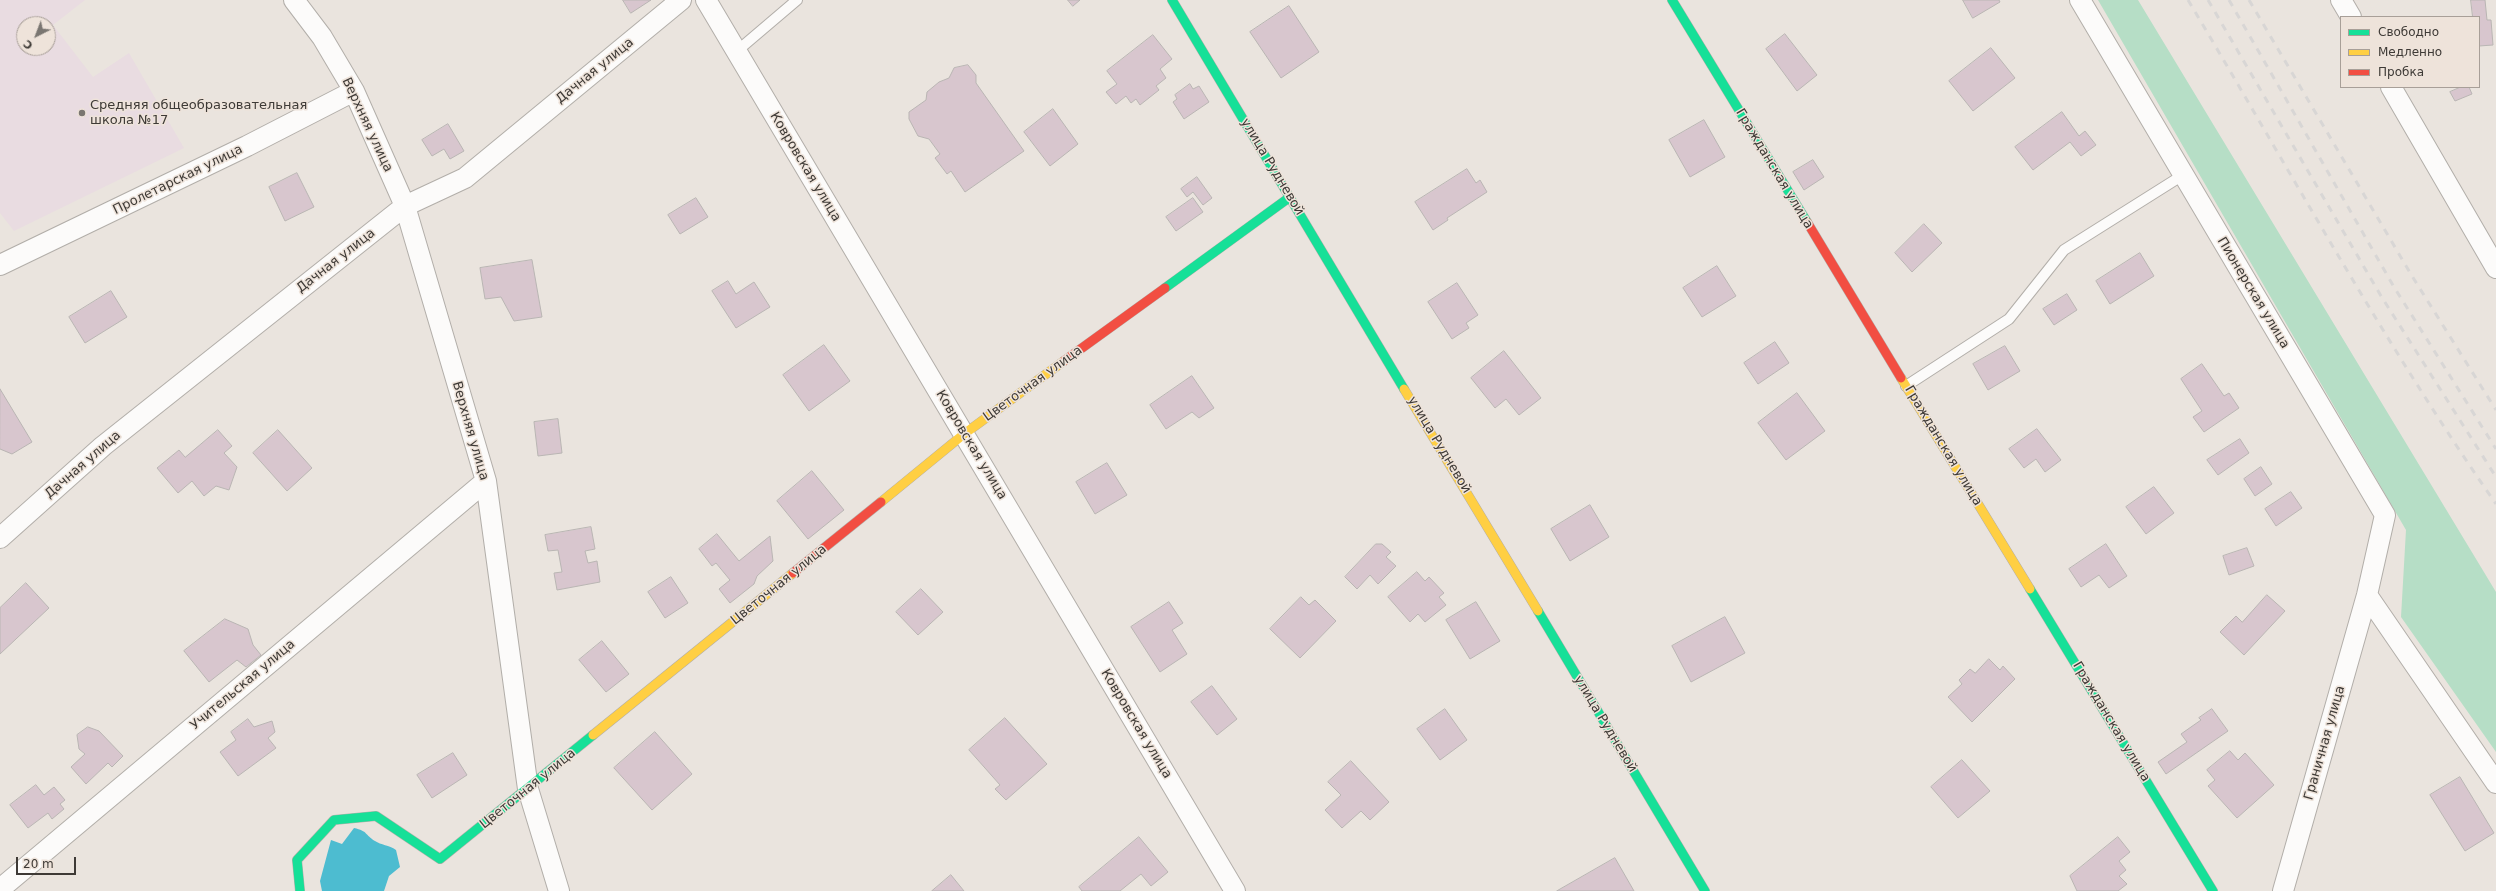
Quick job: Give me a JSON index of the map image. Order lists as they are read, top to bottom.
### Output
{
  "streets": {
    "street": [
      "Дачная улица",
      "Верхняя улица",
      "Ковровская улица",
      "улица Рудневой",
      "Гражданская улица",
      "Пролетарская улица",
      "Пионерская улица",
      "Цветочная улица",
      "Учительская улица",
      "Граничная улица"
    ]
  },
  "crossings": [
    ["Дачная улица", "Верхняя улица"],
    ["Верхняя улица", "Пролетарская улица"],
    ["Верхняя улица", "Цветочная улица"],
    ["Верхняя улица", "Учительская улица"],
    ["Ковровская улица", "Цветочная улица"],
    ["улица Рудневой", "Цветочная улица"],
    ["Пионерская улица", "Граничная улица"]
  ],
  "places": ["Средняя общеобразовательная школа №17"],
  "legend": ["Свободно", "Медленно", "Пробка"],
  "scale_bar": "20 m",
  "north": "bottom left"
}
